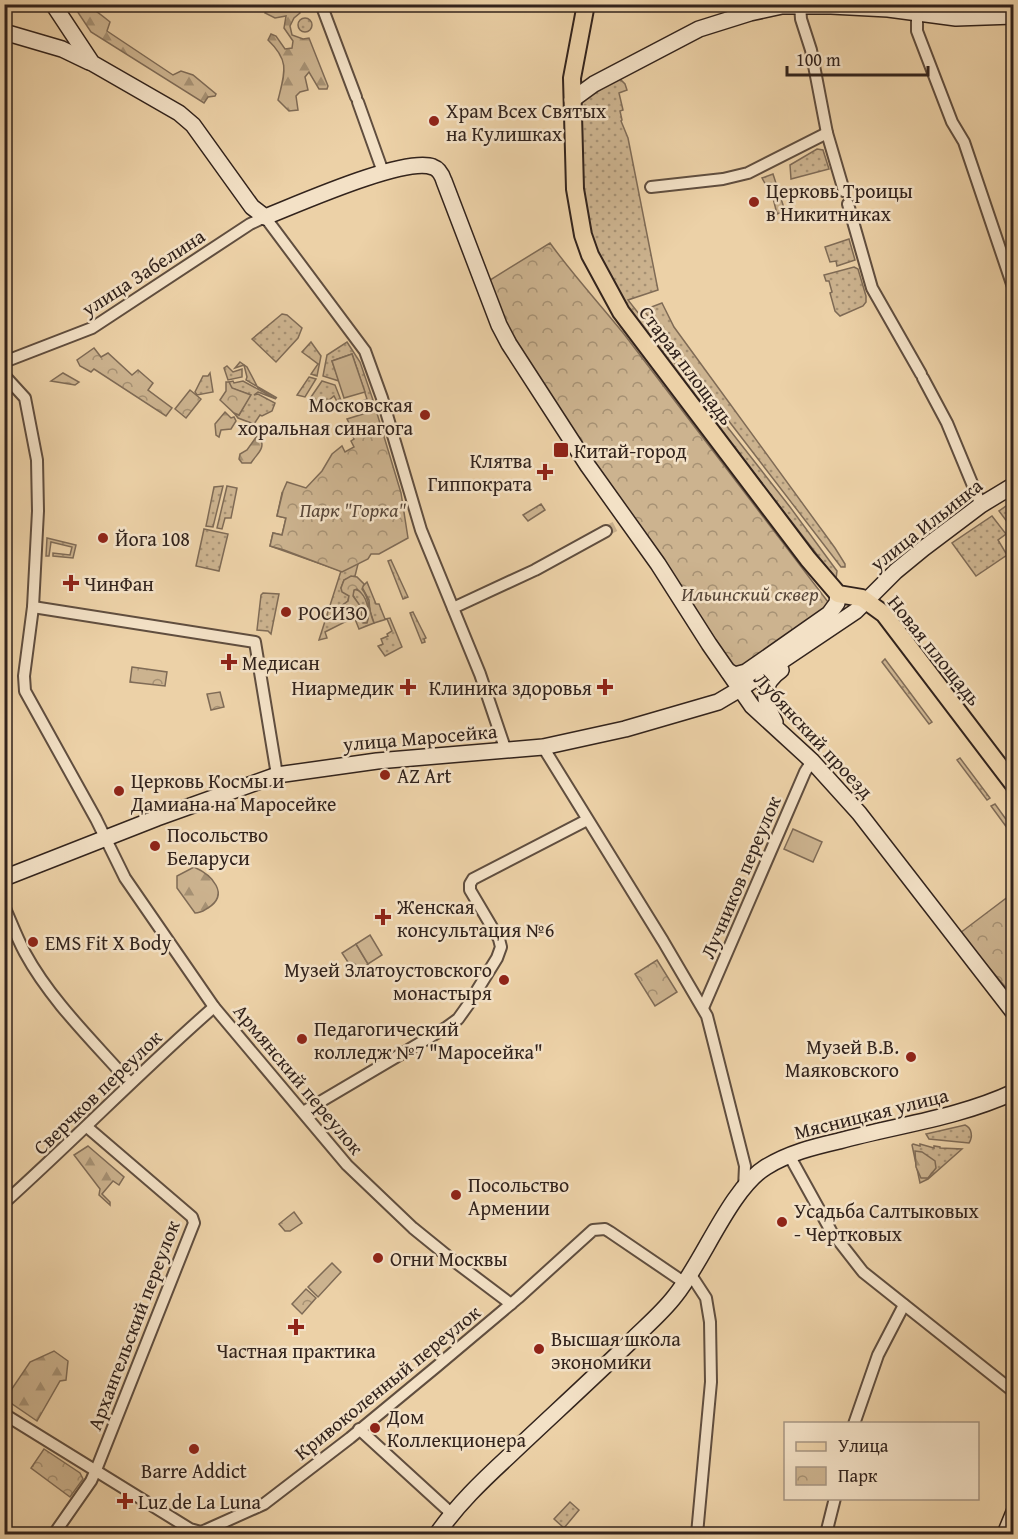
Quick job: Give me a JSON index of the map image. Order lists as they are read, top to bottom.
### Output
{
  "streets": {
    "main road": [
      "Старая площадь",
      "улица Ильинка",
      "Новая площадь",
      "Лубянский проезд",
      "улица Маросейка",
      "Мясницкая улица"
    ],
    "street": [
      "улица Забелина",
      "Лучников переулок",
      "Армянский переулок",
      "Сверчков переулок",
      "Архангельский переулок",
      "Кривоколенный переулок"
    ]
  },
  "crossings": [
    ["улица Ильинка", "Новая площадь"],
    ["улица Ильинка", "улица Маросейка"],
    ["Лубянский проезд", "улица Маросейка"],
    ["Лубянский проезд", "Лучников переулок"],
    ["улица Маросейка", "Армянский переулок"],
    ["Армянский переулок", "Сверчков переулок"],
    ["Армянский переулок", "Кривоколенный переулок"],
    ["Сверчков переулок", "Архангельский переулок"],
    ["Мясницкая улица", "Кривоколенный переулок"],
    ["Архангельский переулок", "Кривоколенный переулок"]
  ],
  "parks": ["Парк \"Горка\"", "Ильинский сквер"],
  "places": {
    "other": [
      "Храм Всех Святых на Кулишках",
      "Церковь Троицы в Никитниках",
      "Московская хоральная синагога",
      "Йога 108",
      "РОСИЗО",
      "AZ Art",
      "Церковь Космы и Дамиана на Маросейке",
      "Посольство Беларуси",
      "EMS Fit X Body",
      "Музей Златоустовского монастыря",
      "Педагогический колледж №7 \"Маросейка\"",
      "Музей В.В. Маяковского",
      "Посольство Армении",
      "Усадьба Салтыковых - Чертковых",
      "Огни Москвы",
      "Высшая школа экономики",
      "Дом Коллекционера",
      "Barre Addict"
    ],
    "transit": ["Китай-город"],
    "health": [
      "Клятва Гиппократа",
      "ЧинФан",
      "Медисан",
      "Ниармедик",
      "Клиника здоровья",
      "Женская консультация №6",
      "Частная практика",
      "Luz de La Luna"
    ]
  },
  "legend": ["Улица", "Парк"],
  "scale_bar": "100 m"
}
